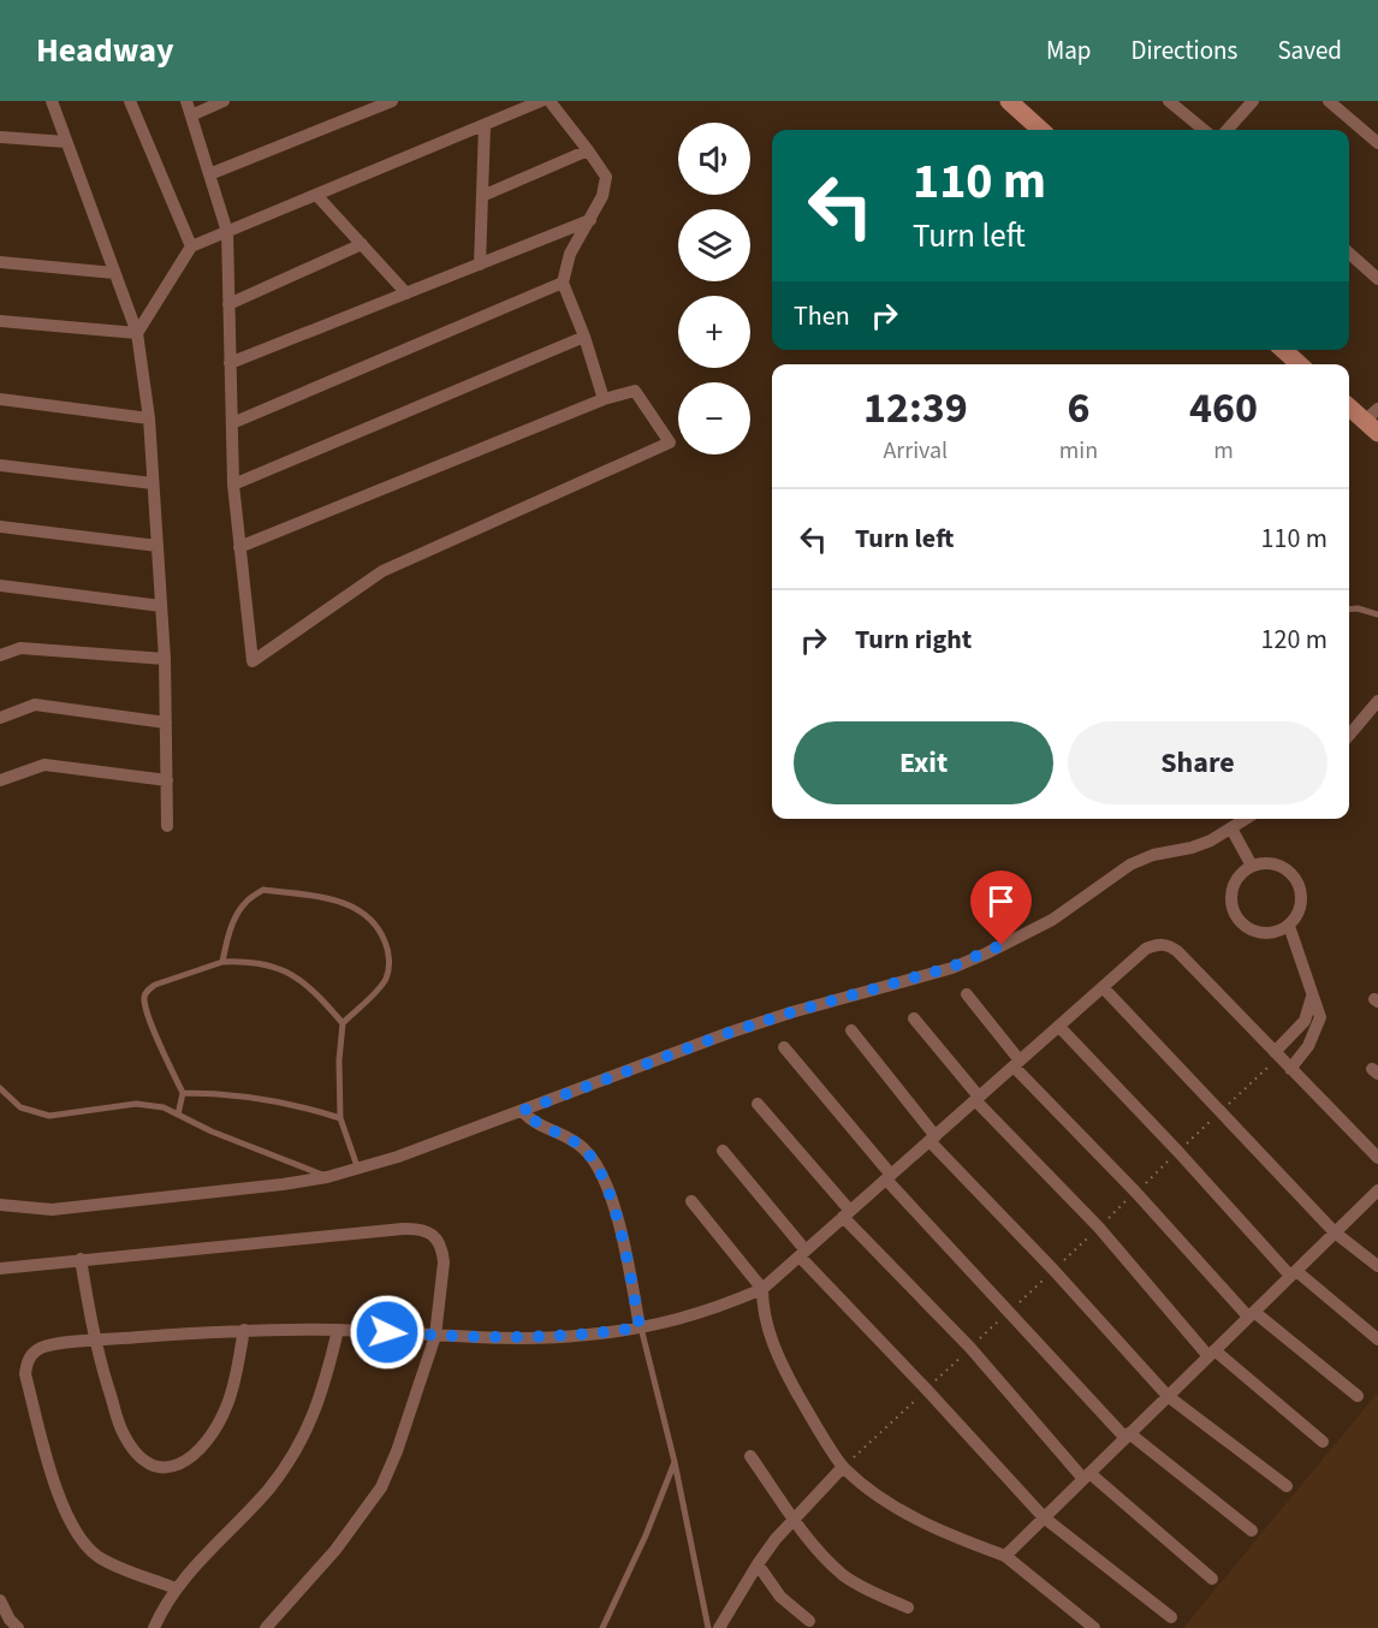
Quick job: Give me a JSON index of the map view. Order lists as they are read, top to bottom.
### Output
{
  "page": {
    "header": "Headway",
    "nav": ["Map", "Directions", "Saved"],
    "map_buttons": ["+", "−"],
    "turn": ["110 m", "Turn left"],
    "then": "Then",
    "eta": [
      "12:39",
      "Arrival",
      "6",
      "min",
      "460",
      "m"
    ],
    "list": [
      {
        "name": "Turn left",
        "value": "110 m"
      },
      {
        "name": "Turn right",
        "value": "120 m"
      }
    ],
    "buttons": ["Exit", "Share"]
  }
}
